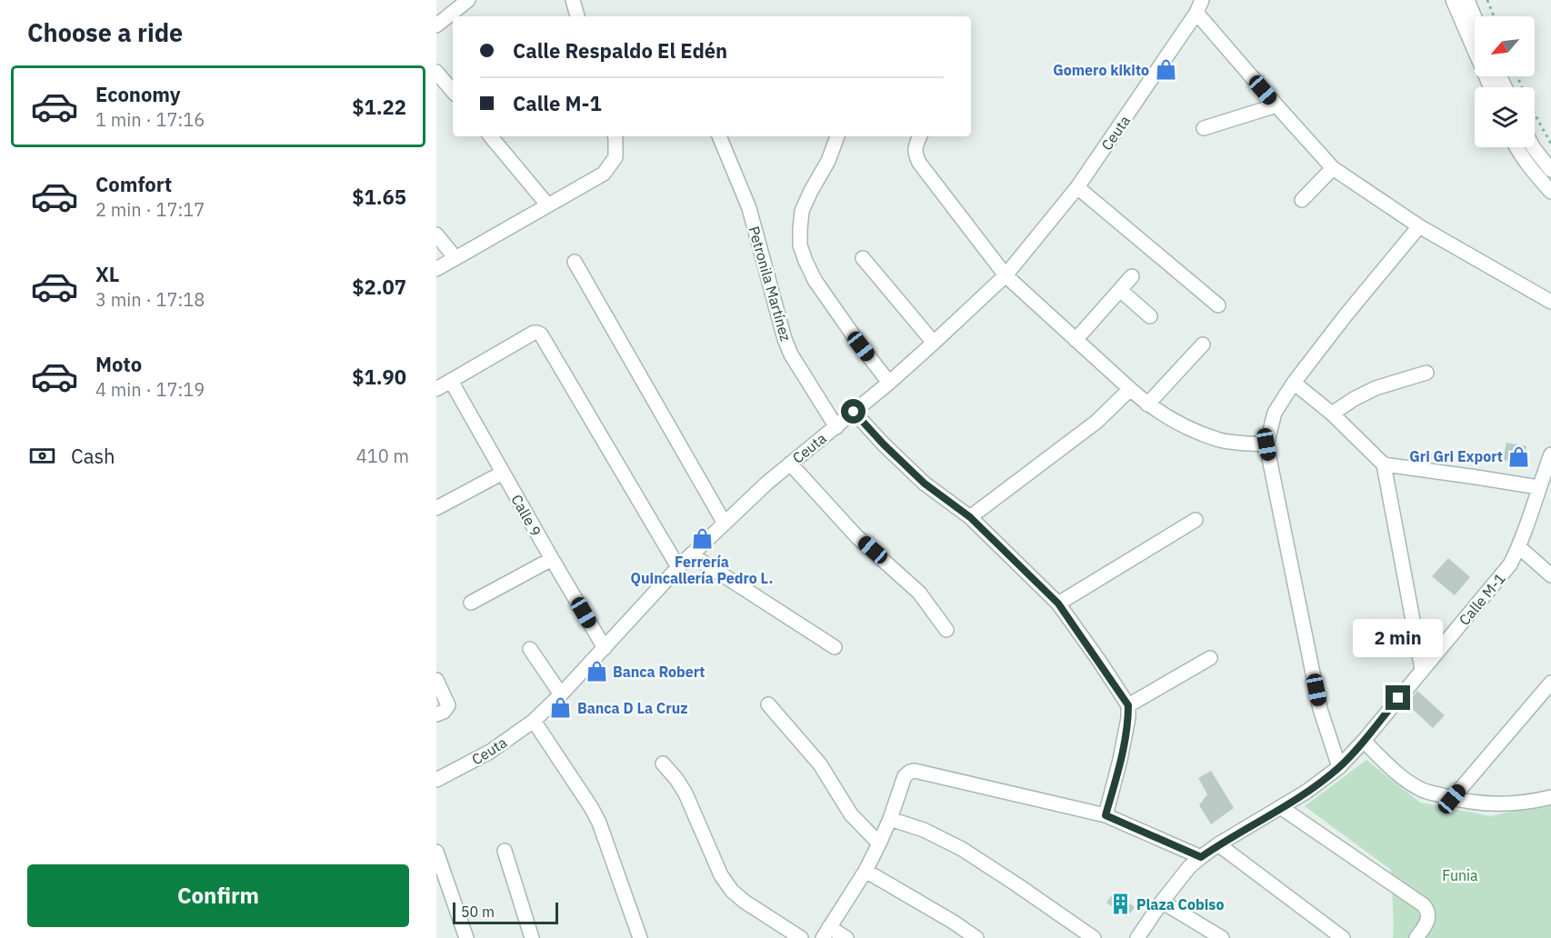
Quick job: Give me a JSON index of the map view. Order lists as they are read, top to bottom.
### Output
{
  "streets": {
    "street": [
      "Ceuta",
      "Petronila Martínez",
      "Calle 9",
      "Calle M-1"
    ]
  },
  "crossings": [
    ["Ceuta", "Petronila Martínez"],
    ["Ceuta", "Calle 9"]
  ],
  "parks": ["Funia"],
  "places": {
    "shop": [
      "Gomero kikito",
      "Gri Gri Export",
      "Ferrería Quincallería Pedro L.",
      "Banca Robert",
      "Banca D La Cruz"
    ],
    "building": ["Plaza Cobiso"]
  },
  "scale_bar": "50 m",
  "north": "bottom left",
  "page": {
    "heading": "Choose a ride",
    "banner": ["Calle Respaldo El Edén", "Calle M-1"],
    "list": [
      {
        "name": "Economy",
        "note": "1 min · 17:16",
        "value": "$1.22"
      },
      {
        "name": "Comfort",
        "note": "2 min · 17:17",
        "value": "$1.65"
      },
      {
        "name": "XL",
        "note": "3 min · 17:18",
        "value": "$2.07"
      },
      {
        "name": "Moto",
        "note": "4 min · 17:19",
        "value": "$1.90"
      }
    ],
    "pay": ["Cash", "410 m"],
    "bubble": "2 min",
    "buttons": "Confirm",
    "scale": "50 m"
  }
}
